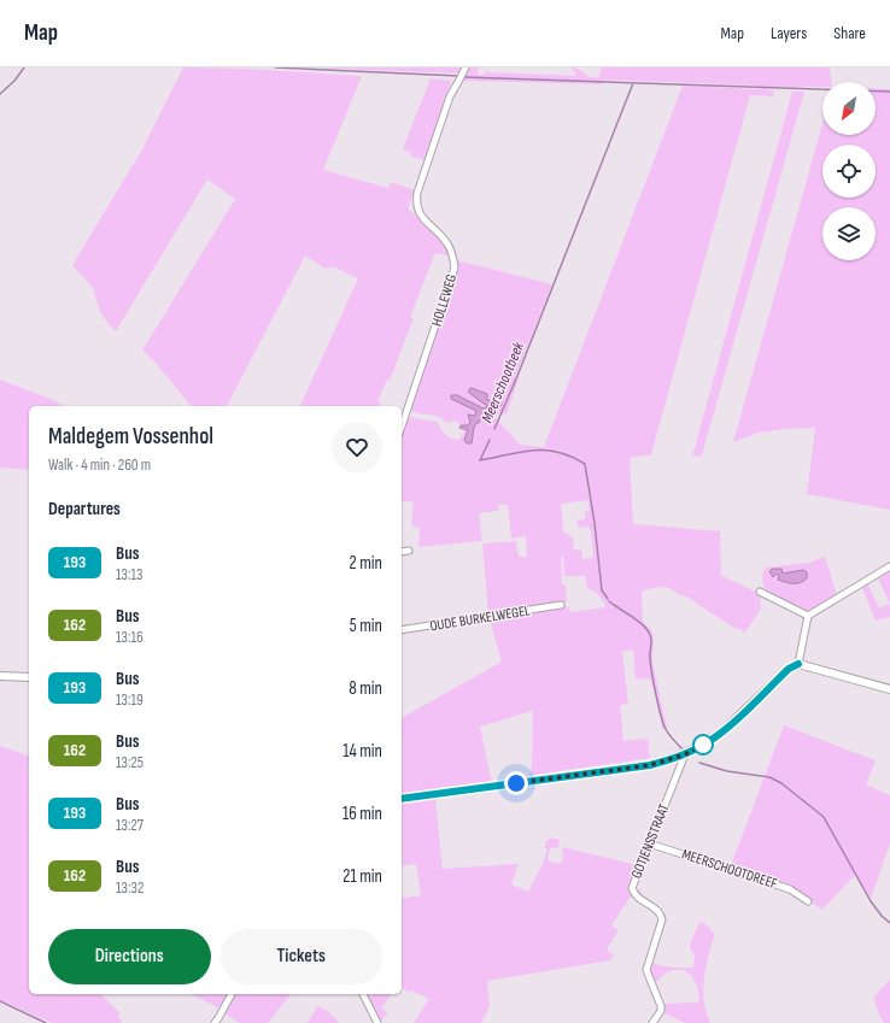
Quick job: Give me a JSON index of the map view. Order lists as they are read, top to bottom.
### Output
{
  "streets": {
    "street": [
      "HOLLEWEG",
      "OUDE BURKELWEGEL",
      "GOTJENSSTRAAT",
      "MEERSCHOOTDREEF"
    ]
  },
  "crossings": [
    ["GOTJENSSTRAAT", "MEERSCHOOTDREEF"]
  ],
  "water": ["Meerschootbeek"],
  "lines": ["bus line 193"],
  "north": "bottom left",
  "page": {
    "header": "Map",
    "nav": ["Map", "Layers", "Share"],
    "heading": [
      ["Maldegem Vossenhol", "Walk · 4 min · 260 m"],
      "Departures"
    ],
    "list": [
      {
        "mark": "193",
        "name": "Bus",
        "note": "13:13",
        "value": "2 min"
      },
      {
        "mark": "162",
        "name": "Bus",
        "note": "13:16",
        "value": "5 min"
      },
      {
        "mark": "193",
        "name": "Bus",
        "note": "13:19",
        "value": "8 min"
      },
      {
        "mark": "162",
        "name": "Bus",
        "note": "13:25",
        "value": "14 min"
      },
      {
        "mark": "193",
        "name": "Bus",
        "note": "13:27",
        "value": "16 min"
      },
      {
        "mark": "162",
        "name": "Bus",
        "note": "13:32",
        "value": "21 min"
      }
    ],
    "buttons": ["Directions", "Tickets"]
  }
}
